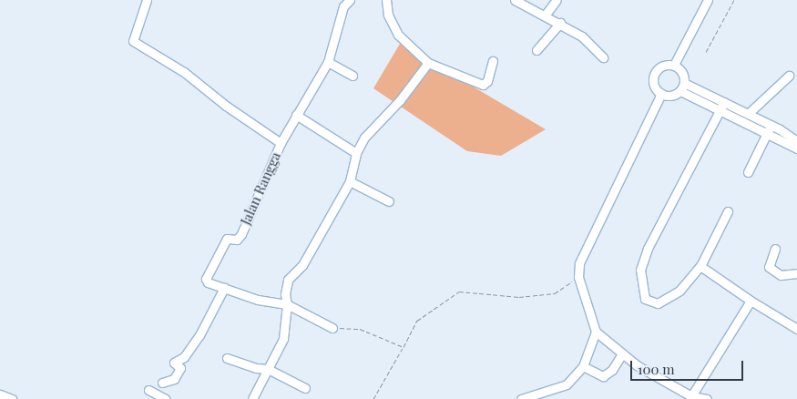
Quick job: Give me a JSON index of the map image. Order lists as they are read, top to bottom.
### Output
{
  "streets": {
    "street": ["Jalan Rangga"]
  },
  "scale_bar": "100 m"
}
